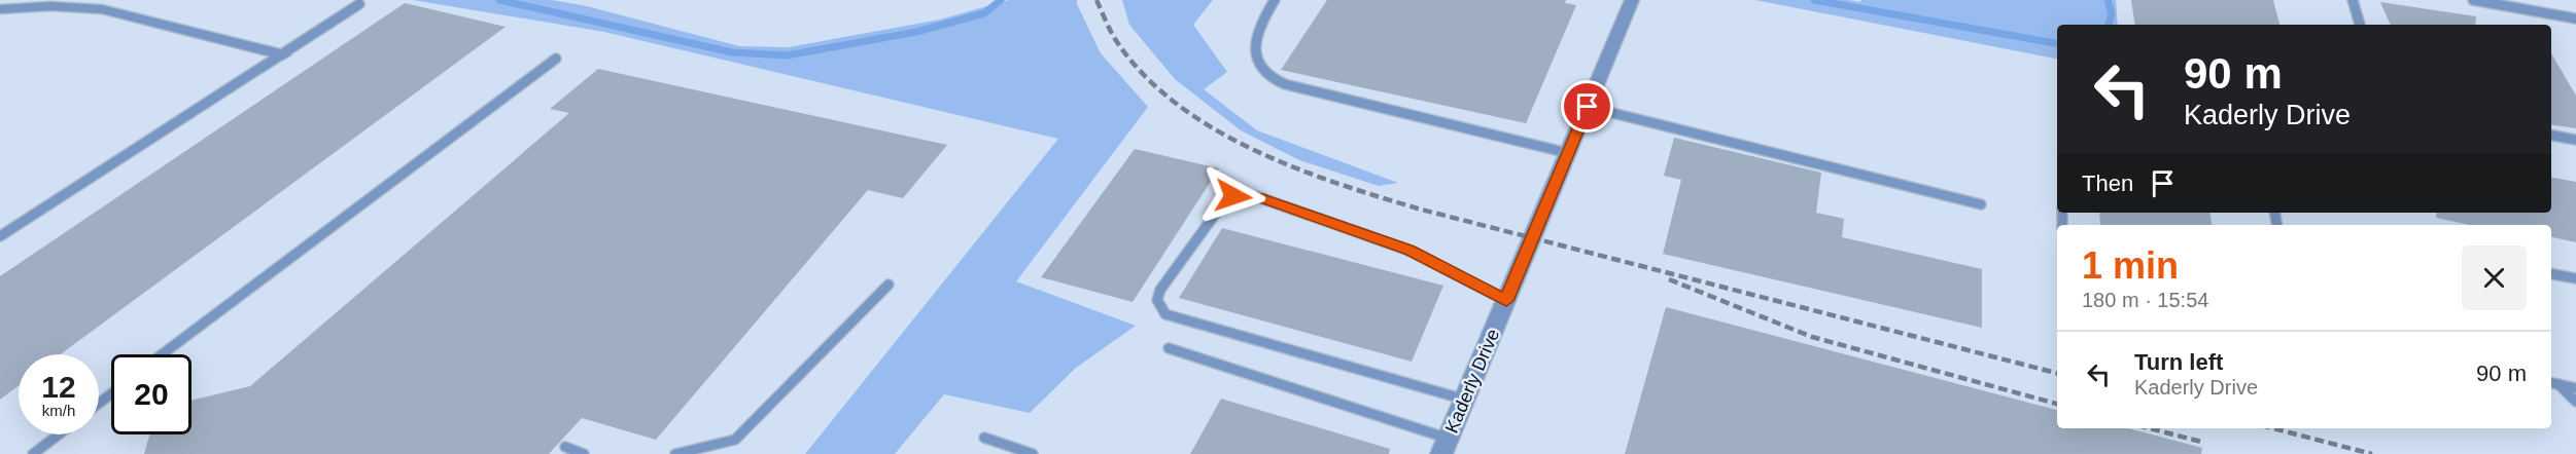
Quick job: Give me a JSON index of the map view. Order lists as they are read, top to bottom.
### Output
{
  "streets": {
    "street": ["Kaderly Drive"]
  },
  "page": {
    "turn": ["90 m", "Kaderly Drive"],
    "then": "Then",
    "heading": ["1 min", "180 m · 15:54"],
    "list": [
      {
        "name": "Turn left",
        "note": "Kaderly Drive",
        "value": "90 m"
      }
    ],
    "speed": "12 km/h",
    "limit": "20"
  }
}
